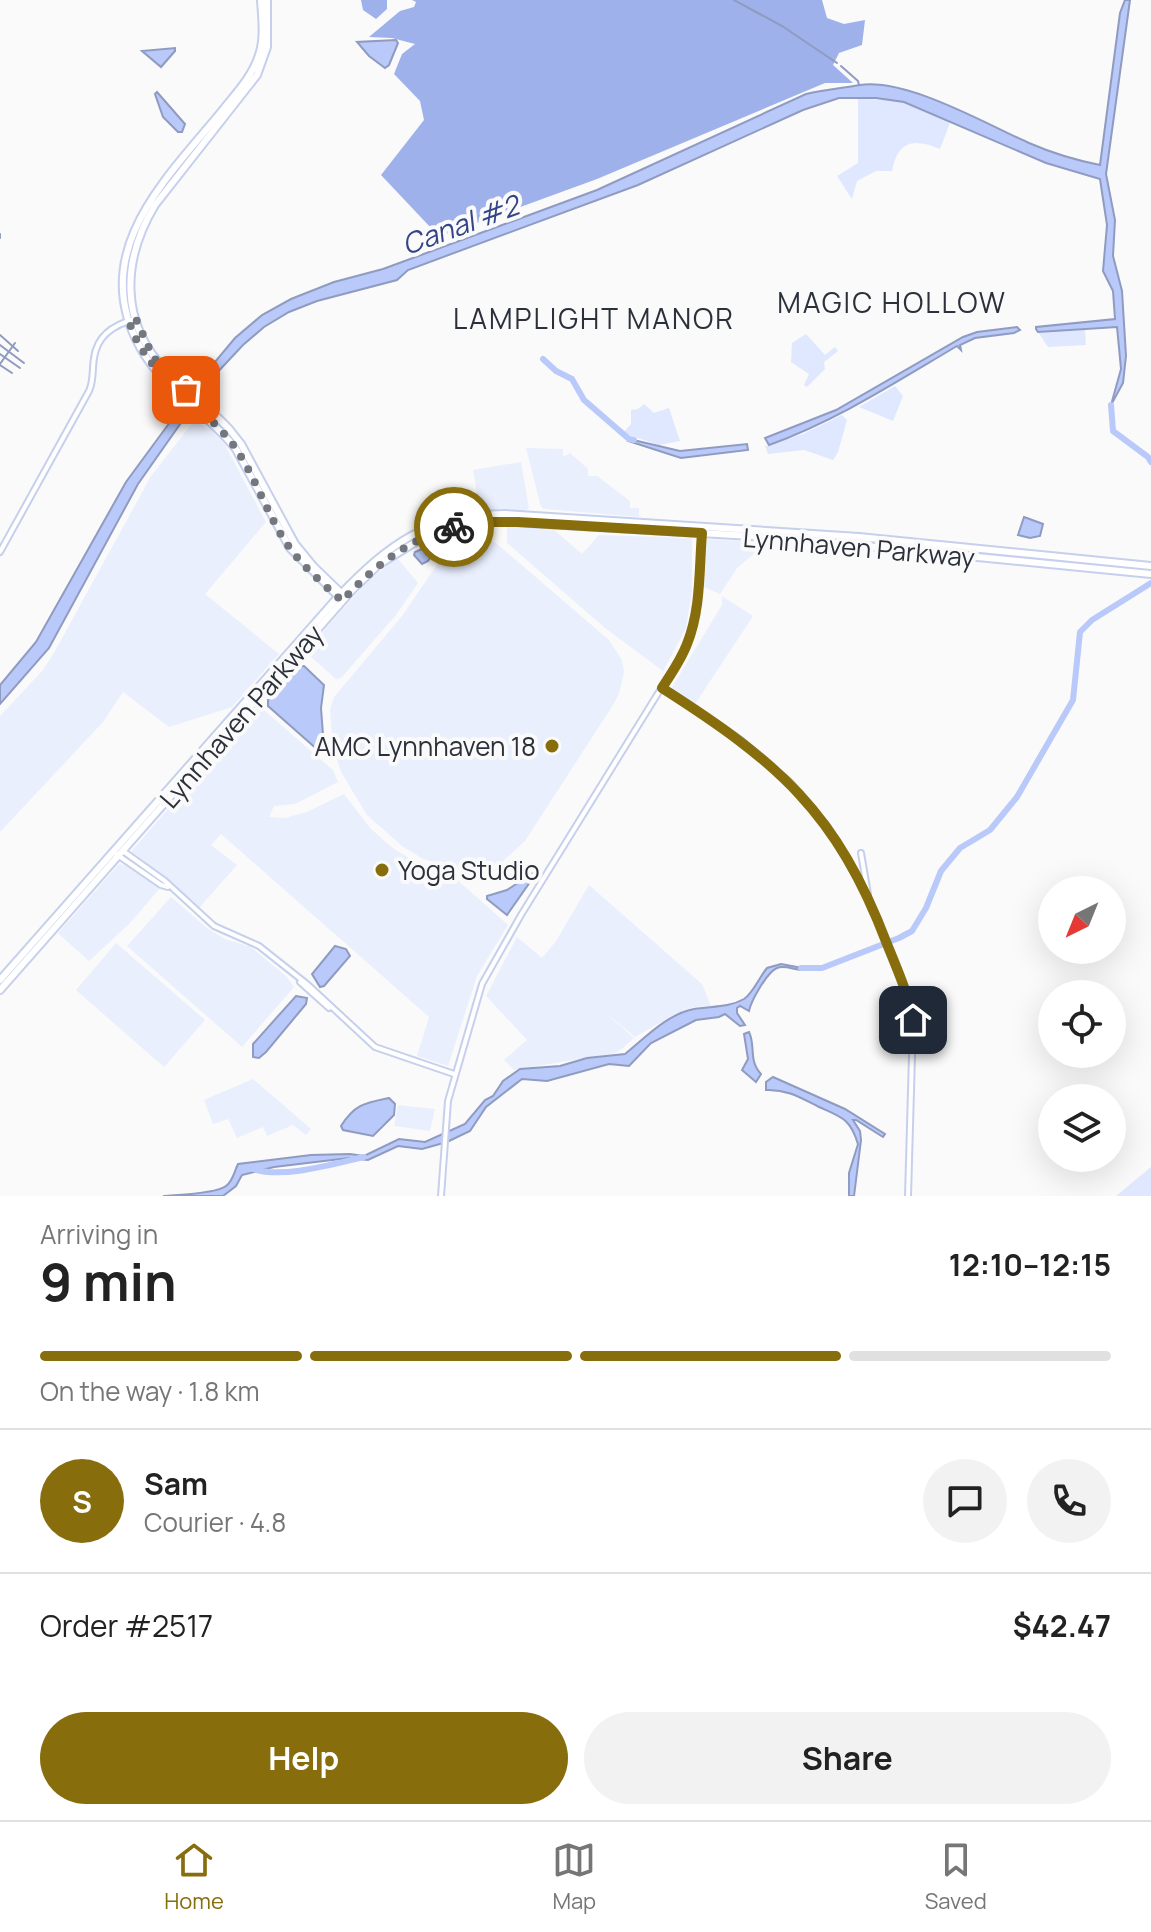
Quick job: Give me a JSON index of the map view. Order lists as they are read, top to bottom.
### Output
{
  "streets": {
    "main road": ["Lynnhaven Parkway"]
  },
  "districts": ["MAGIC HOLLOW", "LAMPLIGHT MANOR"],
  "water": ["Canal #2"],
  "places": ["AMC Lynnhaven 18", "Yoga Studio"],
  "north": "bottom left",
  "page": {
    "heading": ["9 min", "Arriving in", "12:10–12:15"],
    "panel": [
      "Sam",
      "Courier · 4.8",
      "Order #2517",
      "$42.47"
    ],
    "bar": "On the way · 1.8 km",
    "round": "S",
    "buttons": ["Help", "Share"],
    "tabs": ["Home", "Map", "Saved"]
  }
}
